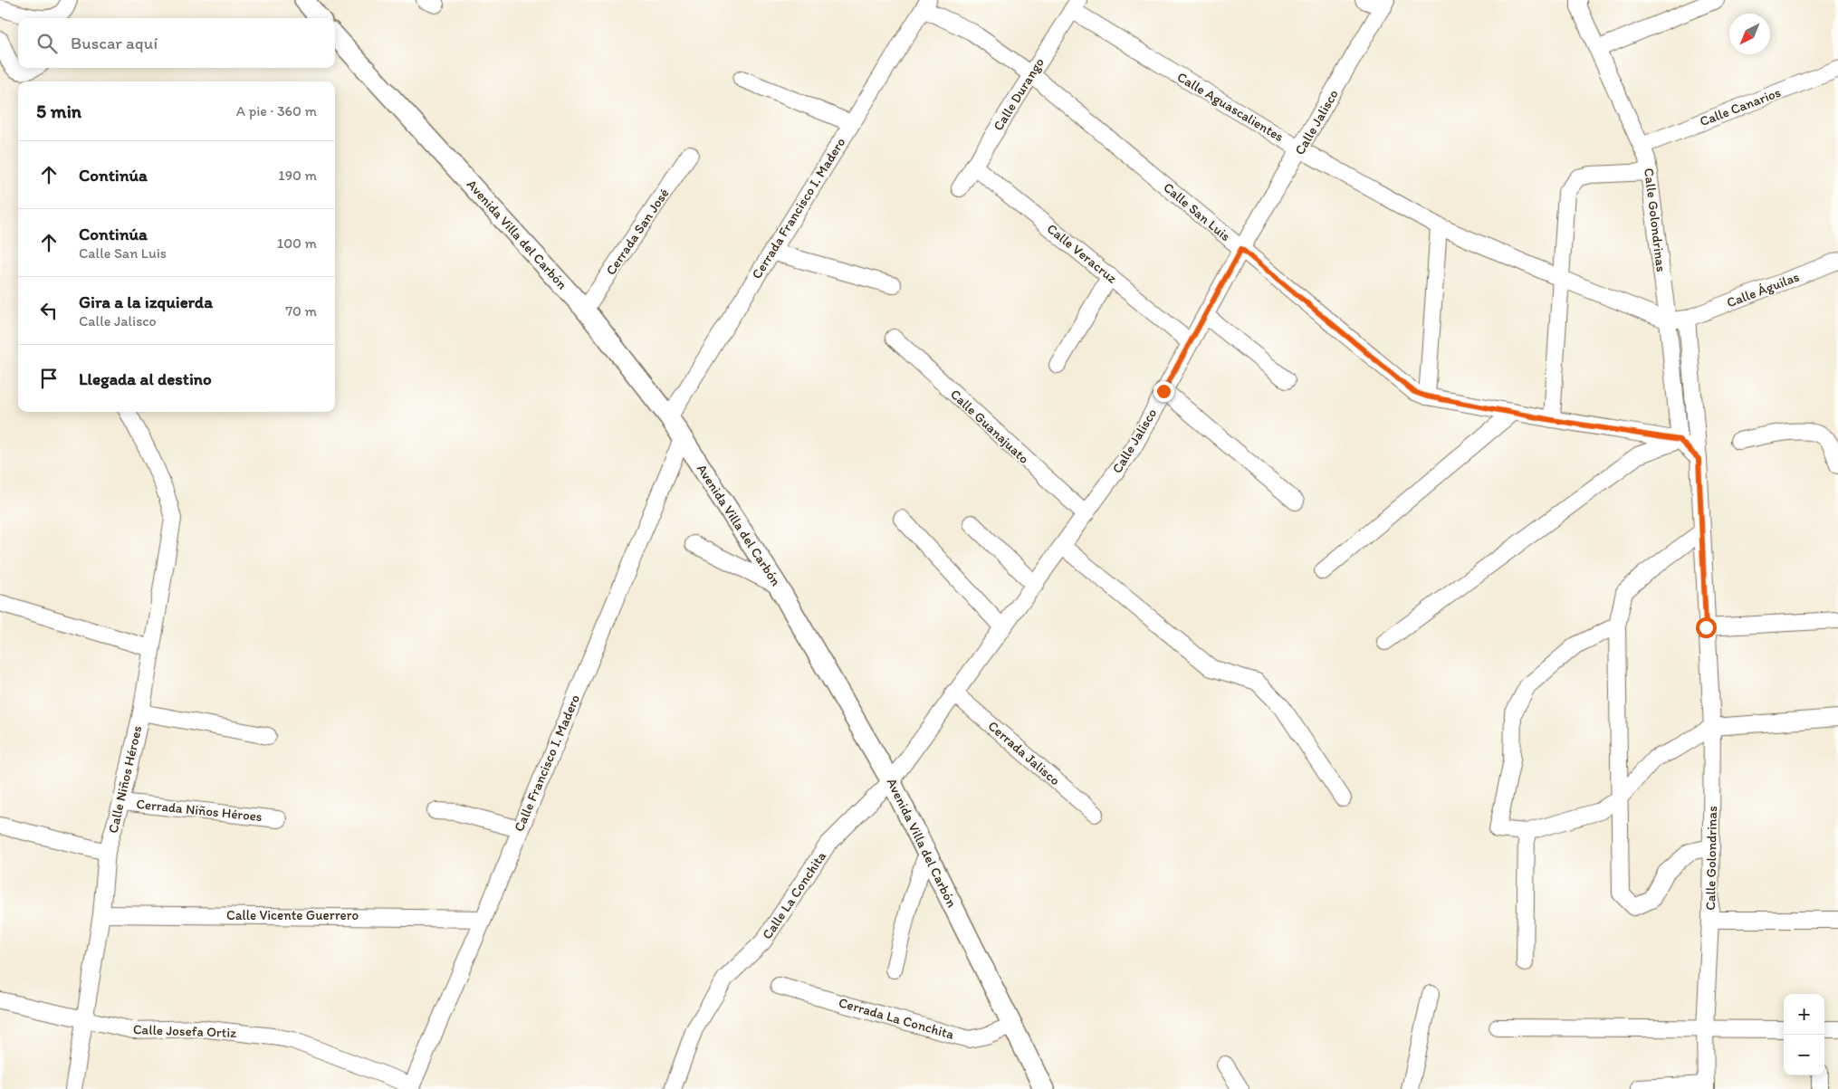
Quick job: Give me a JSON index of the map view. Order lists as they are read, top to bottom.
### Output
{
  "streets": {
    "main road": ["Avenida Villa del Carbón"],
    "street": [
      "Calle Durango",
      "Calle Aguascalientes",
      "Calle Canarios",
      "Calle Jalisco",
      "Cerrada Francisco I. Madero",
      "Calle San Luis",
      "Calle Golondrinas",
      "Cerrada San José",
      "Calle Veracruz",
      "Calle Águilas",
      "Calle Guanajuato",
      "Cerrada Jalisco",
      "Calle Francisco I. Madero",
      "Calle Niños Héroes",
      "Cerrada Niños Héroes",
      "Calle La Conchita",
      "Calle Vicente Guerrero",
      "Cerrada La Conchita",
      "Calle Josefa Ortiz"
    ]
  },
  "crossings": [
    ["Calle Durango", "Calle Aguascalientes"],
    ["Calle Durango", "Calle San Luis"],
    ["Calle Durango", "Calle Veracruz"],
    ["Calle Aguascalientes", "Calle Jalisco"],
    ["Calle Aguascalientes", "Calle Golondrinas"],
    ["Calle Aguascalientes", "Calle Águilas"],
    ["Calle Canarios", "Calle Golondrinas"],
    ["Calle Jalisco", "Calle San Luis"],
    ["Calle Jalisco", "Avenida Villa del Carbón"],
    ["Calle Jalisco", "Calle Veracruz"],
    ["Calle Jalisco", "Calle Guanajuato"],
    ["Calle Jalisco", "Cerrada Jalisco"],
    ["Calle Jalisco", "Calle La Conchita"],
    ["Cerrada Francisco I. Madero", "Calle San Luis"],
    ["Cerrada Francisco I. Madero", "Avenida Villa del Carbón"],
    ["Calle San Luis", "Calle Golondrinas"],
    ["Calle Golondrinas", "Calle Águilas"],
    ["Cerrada San José", "Avenida Villa del Carbón"],
    ["Avenida Villa del Carbón", "Calle Francisco I. Madero"],
    ["Avenida Villa del Carbón", "Calle La Conchita"],
    ["Avenida Villa del Carbón", "Cerrada La Conchita"],
    ["Calle Francisco I. Madero", "Calle Vicente Guerrero"],
    ["Calle Francisco I. Madero", "Calle Josefa Ortiz"],
    ["Calle Niños Héroes", "Cerrada Niños Héroes"],
    ["Calle Niños Héroes", "Calle Vicente Guerrero"],
    ["Calle Niños Héroes", "Calle Josefa Ortiz"]
  ],
  "north": "bottom left",
  "page": {
    "search": "Buscar aquí",
    "heading": ["5 min", "A pie · 360 m"],
    "list": [
      ["Continúa", "190 m"],
      ["Continúa", "Calle San Luis", "100 m"],
      ["Gira a la izquierda", "Calle Jalisco", "70 m"],
      "Llegada al destino"
    ],
    "map_buttons": ["+", "−"]
  }
}
